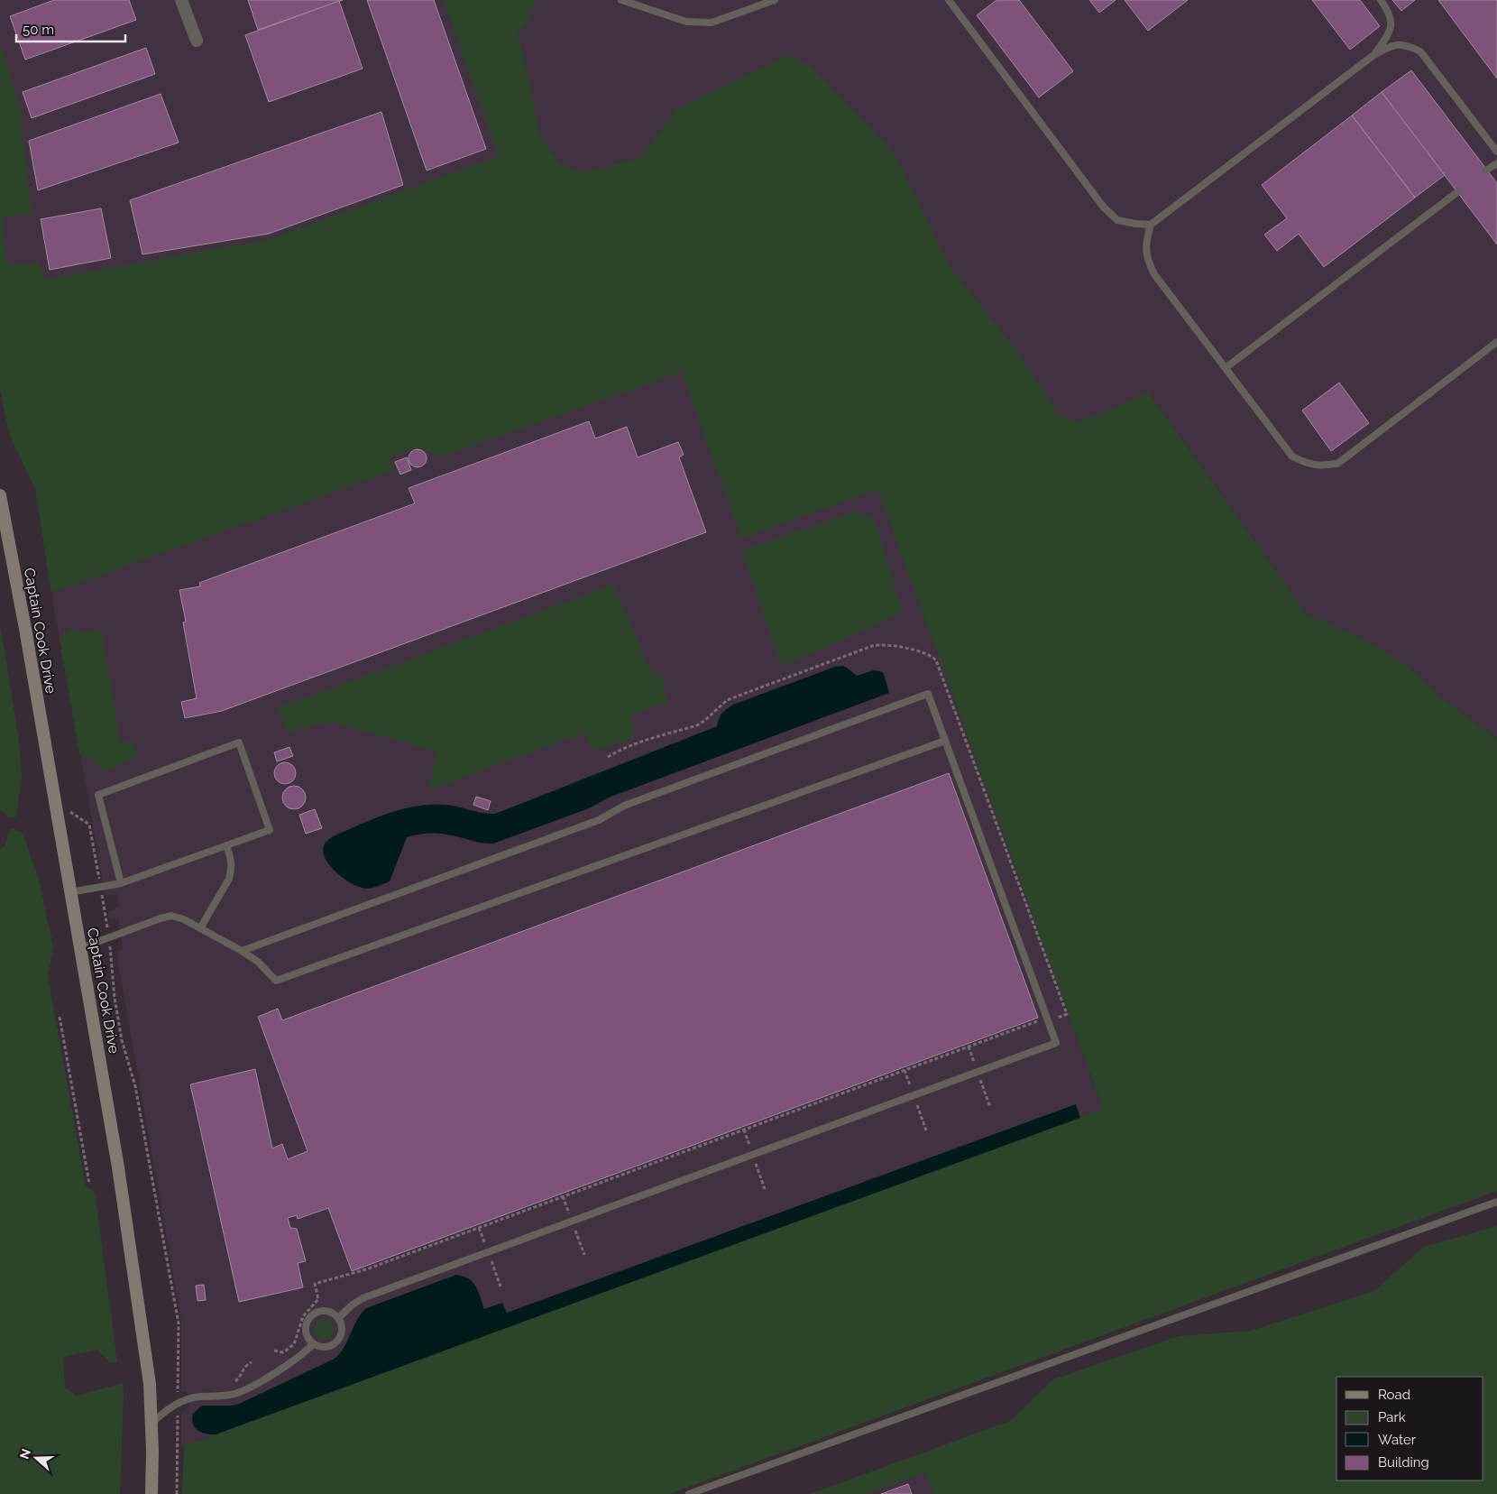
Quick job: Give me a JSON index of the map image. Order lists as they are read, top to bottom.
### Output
{
  "streets": {
    "main road": ["Captain Cook Drive"]
  },
  "legend": [
    "Road",
    "Park",
    "Water",
    "Building"
  ],
  "scale_bar": "50 m",
  "north": "left"
}
